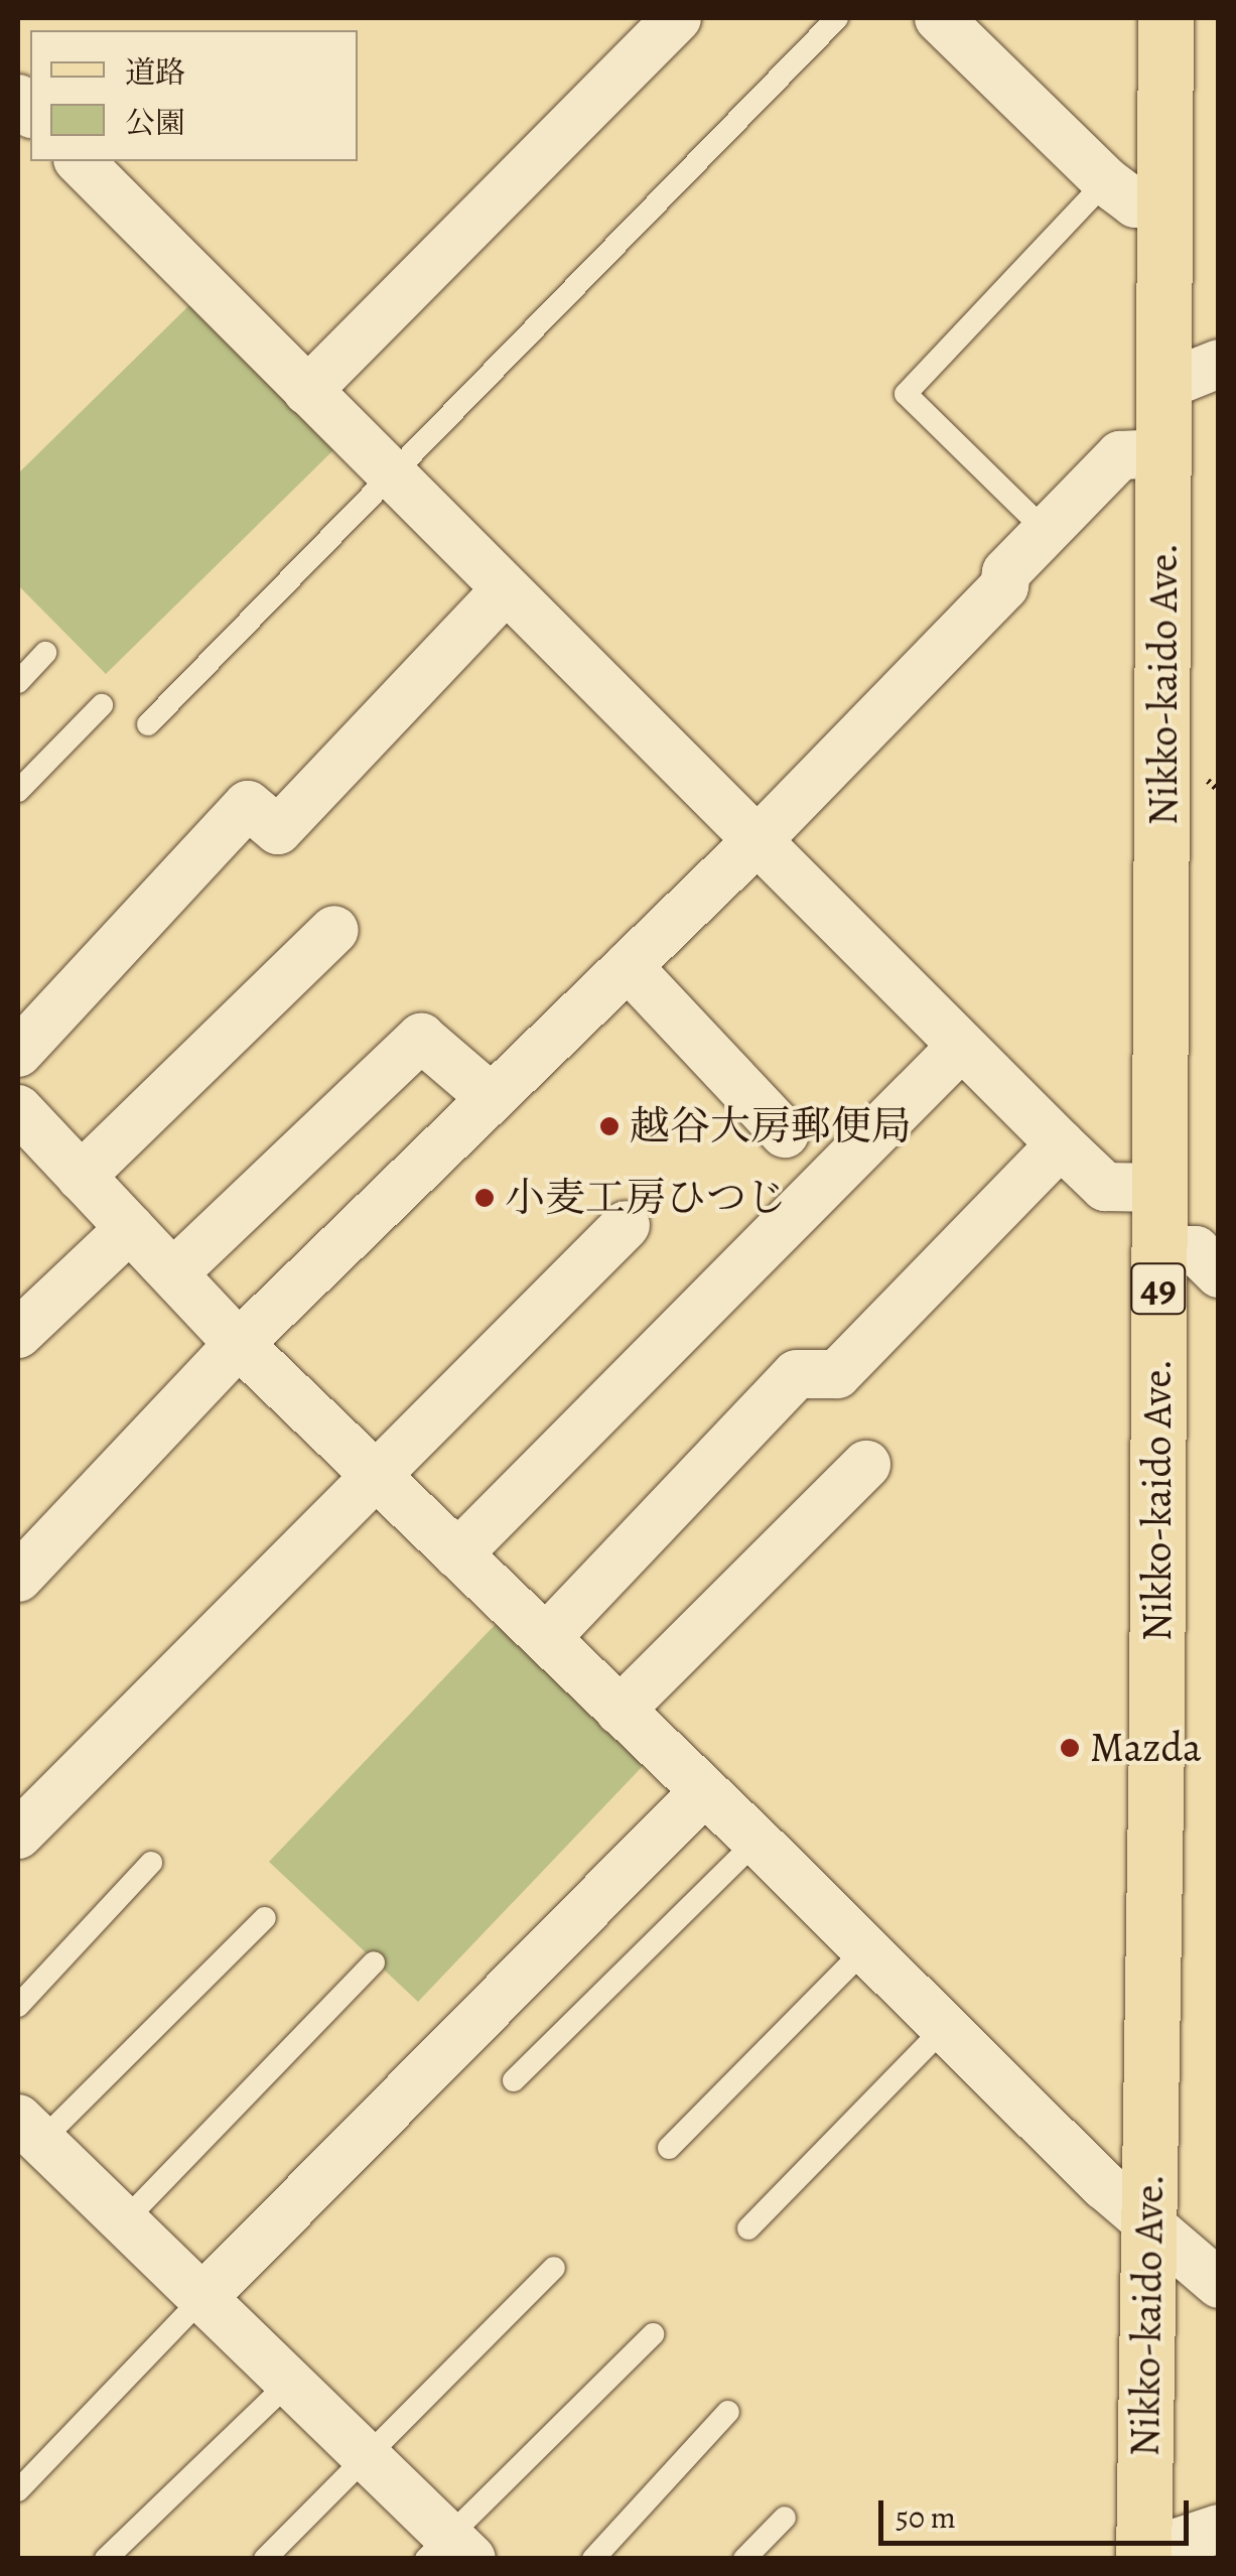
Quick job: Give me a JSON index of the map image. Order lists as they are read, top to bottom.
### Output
{
  "streets": {
    "main road": ["Nikko-kaido Ave.", "49"]
  },
  "places": ["越谷大房郵便局", "小麦工房ひつじ", "Mazda"],
  "legend": ["道路", "公園"],
  "scale_bar": "50 m"
}
